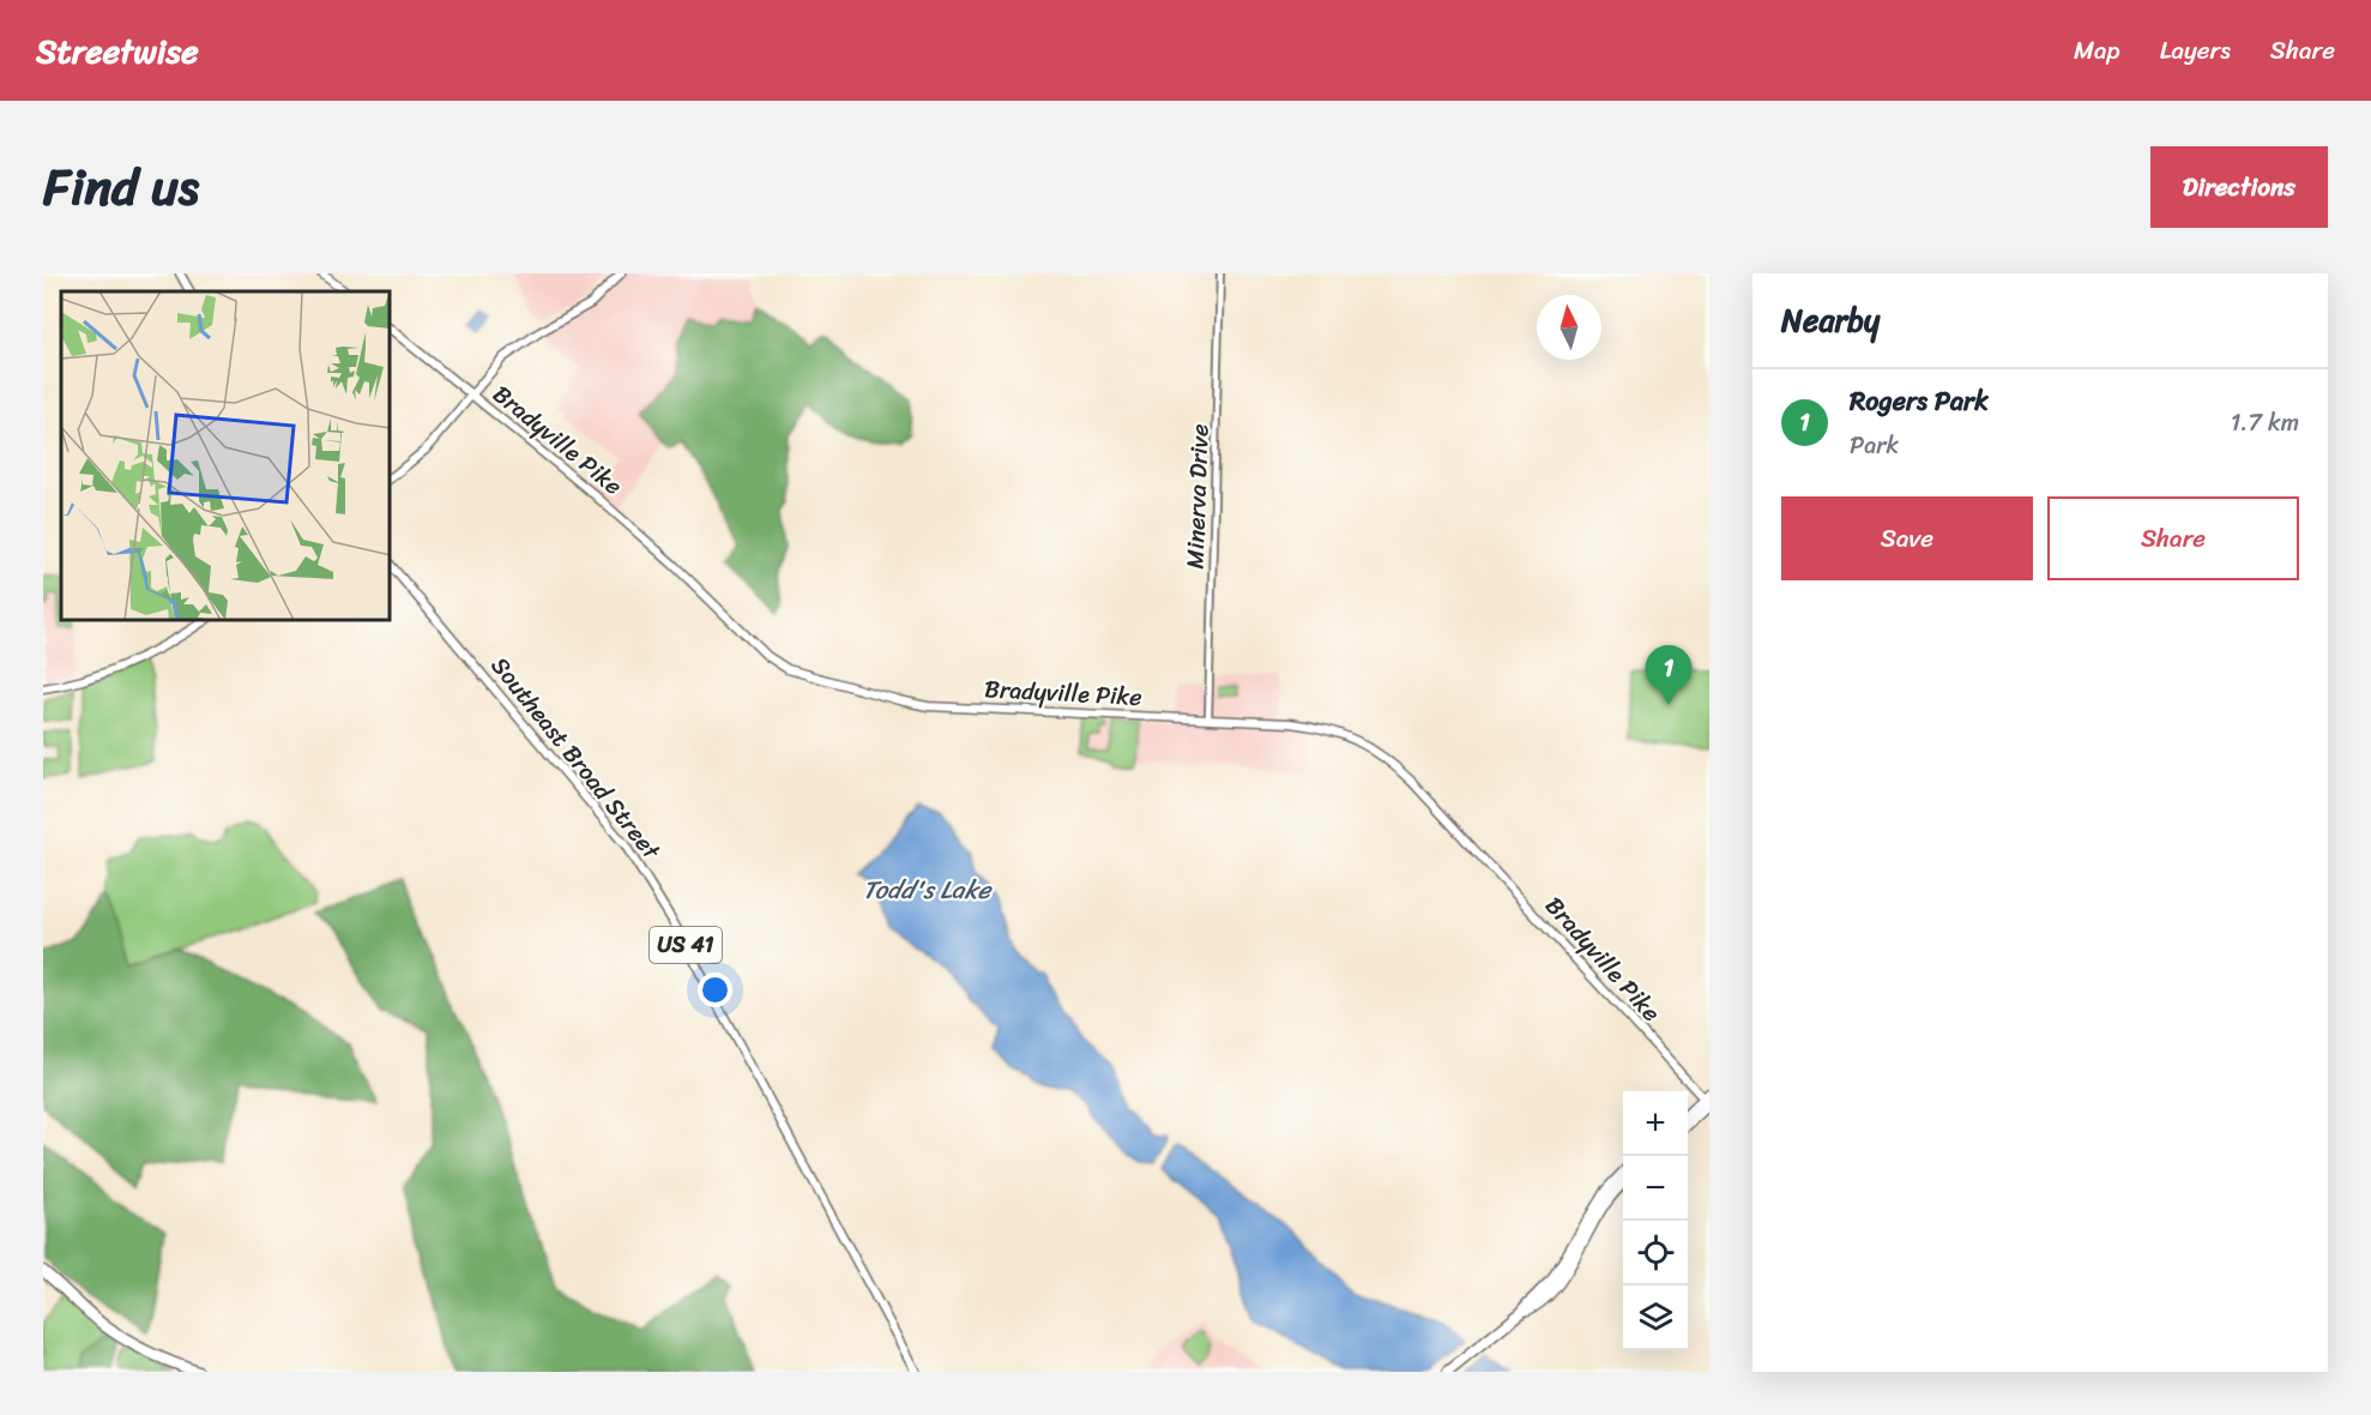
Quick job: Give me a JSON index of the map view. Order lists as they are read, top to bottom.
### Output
{
  "streets": {
    "main road": ["Bradyville Pike", "Southeast Broad Street", "US 41"],
    "street": ["Minerva Drive"]
  },
  "crossings": [
    ["Bradyville Pike", "Minerva Drive"]
  ],
  "water": ["Todd's Lake"],
  "north": "top",
  "page": {
    "header": "Streetwise",
    "nav": ["Map", "Layers", "Share"],
    "title": "Find us",
    "buttons": [
      "Directions",
      ["Save", "Share"]
    ],
    "heading": "Nearby",
    "list": [
      {
        "mark": "1",
        "name": "Rogers Park",
        "note": "Park",
        "value": "1.7 km"
      }
    ],
    "pins": "1",
    "map_buttons": ["+", "−"]
  }
}
